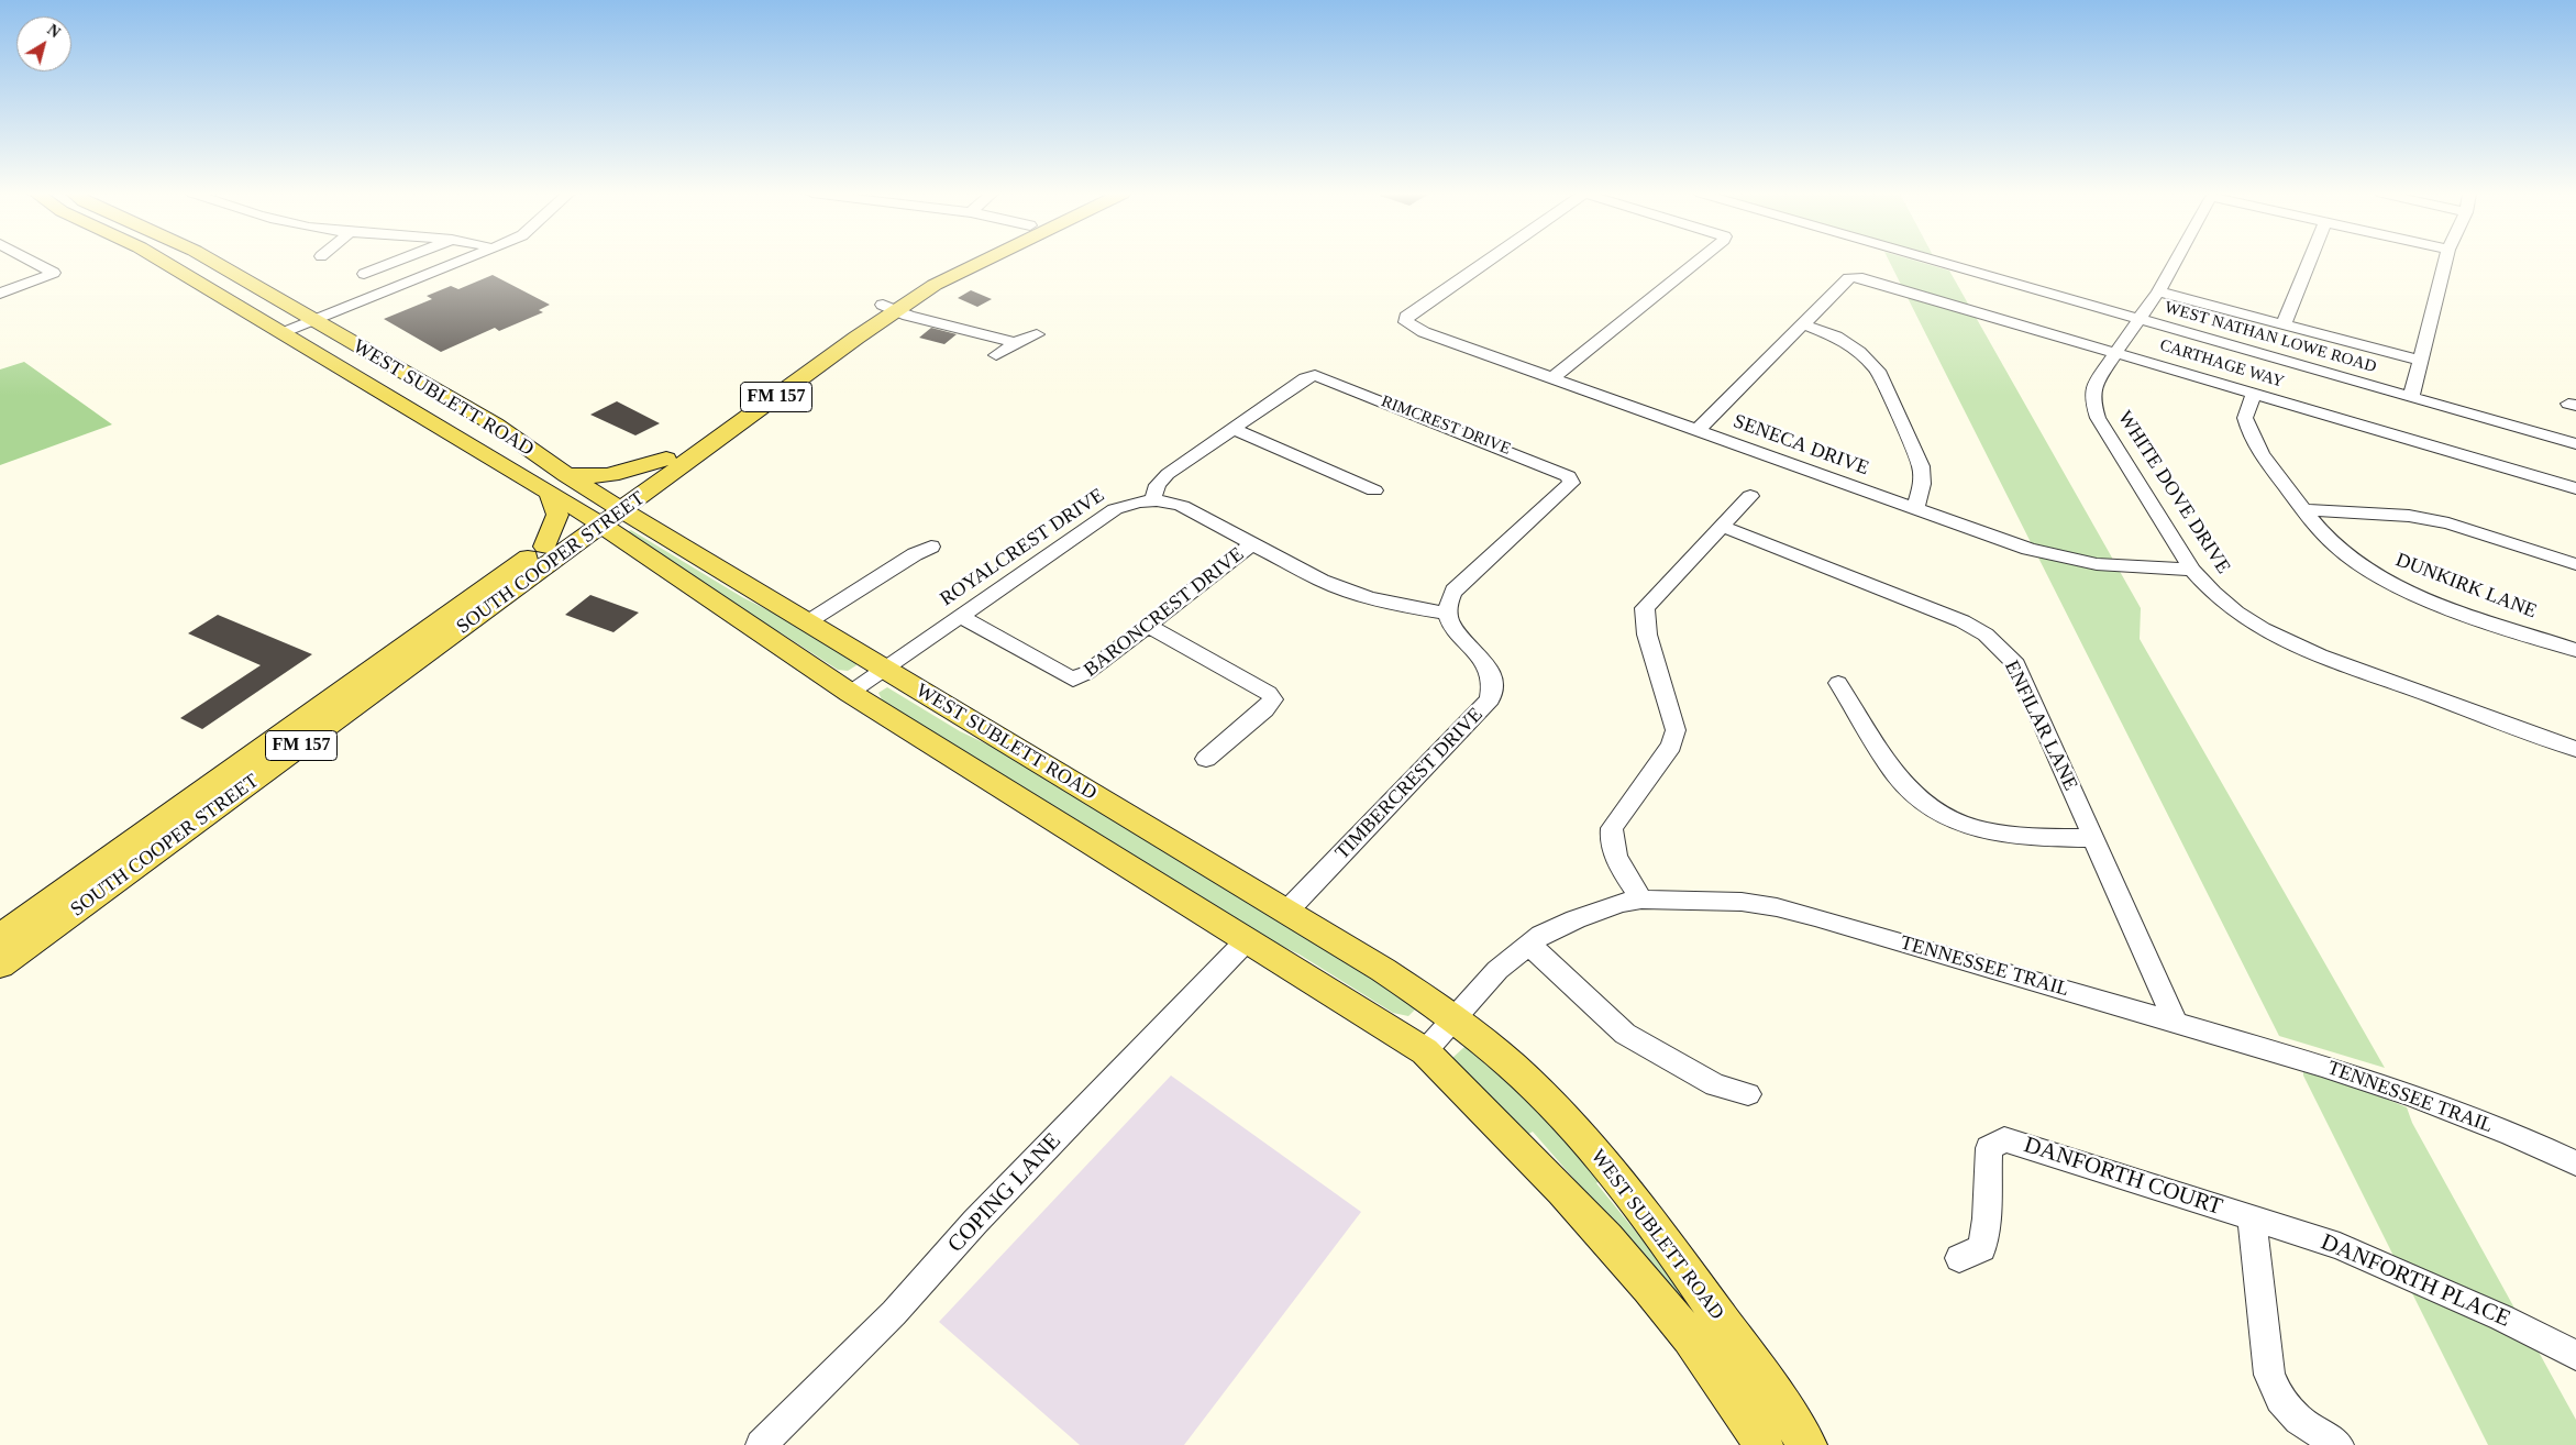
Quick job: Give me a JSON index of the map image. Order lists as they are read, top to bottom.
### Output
{
  "streets": {
    "main road": ["FM 157", "WEST SUBLETT ROAD", "SOUTH COOPER STREET"],
    "street": [
      "WEST NATHAN LOWE ROAD",
      "CARTHAGE WAY",
      "RIMCREST DRIVE",
      "SENECA DRIVE",
      "WHITE DOVE DRIVE",
      "ROYALCREST DRIVE",
      "DUNKIRK LANE",
      "BARONCREST DRIVE",
      "ENFILAR LANE",
      "TIMBERCREST DRIVE",
      "TENNESSEE TRAIL",
      "DANFORTH COURT",
      "COPING LANE",
      "DANFORTH PLACE"
    ]
  },
  "crossings": [
    ["WEST NATHAN LOWE ROAD", "WHITE DOVE DRIVE"],
    ["CARTHAGE WAY", "WHITE DOVE DRIVE"],
    ["CARTHAGE WAY", "DUNKIRK LANE"],
    ["WEST SUBLETT ROAD", "ROYALCREST DRIVE"],
    ["WEST SUBLETT ROAD", "SOUTH COOPER STREET"],
    ["WEST SUBLETT ROAD", "TIMBERCREST DRIVE"],
    ["WEST SUBLETT ROAD", "TENNESSEE TRAIL"],
    ["WEST SUBLETT ROAD", "COPING LANE"],
    ["RIMCREST DRIVE", "ROYALCREST DRIVE"],
    ["RIMCREST DRIVE", "TIMBERCREST DRIVE"],
    ["SENECA DRIVE", "WHITE DOVE DRIVE"],
    ["ROYALCREST DRIVE", "BARONCREST DRIVE"],
    ["ROYALCREST DRIVE", "TIMBERCREST DRIVE"],
    ["ENFILAR LANE", "TENNESSEE TRAIL"],
    ["DANFORTH COURT", "DANFORTH PLACE"]
  ],
  "north": "top right"
}
